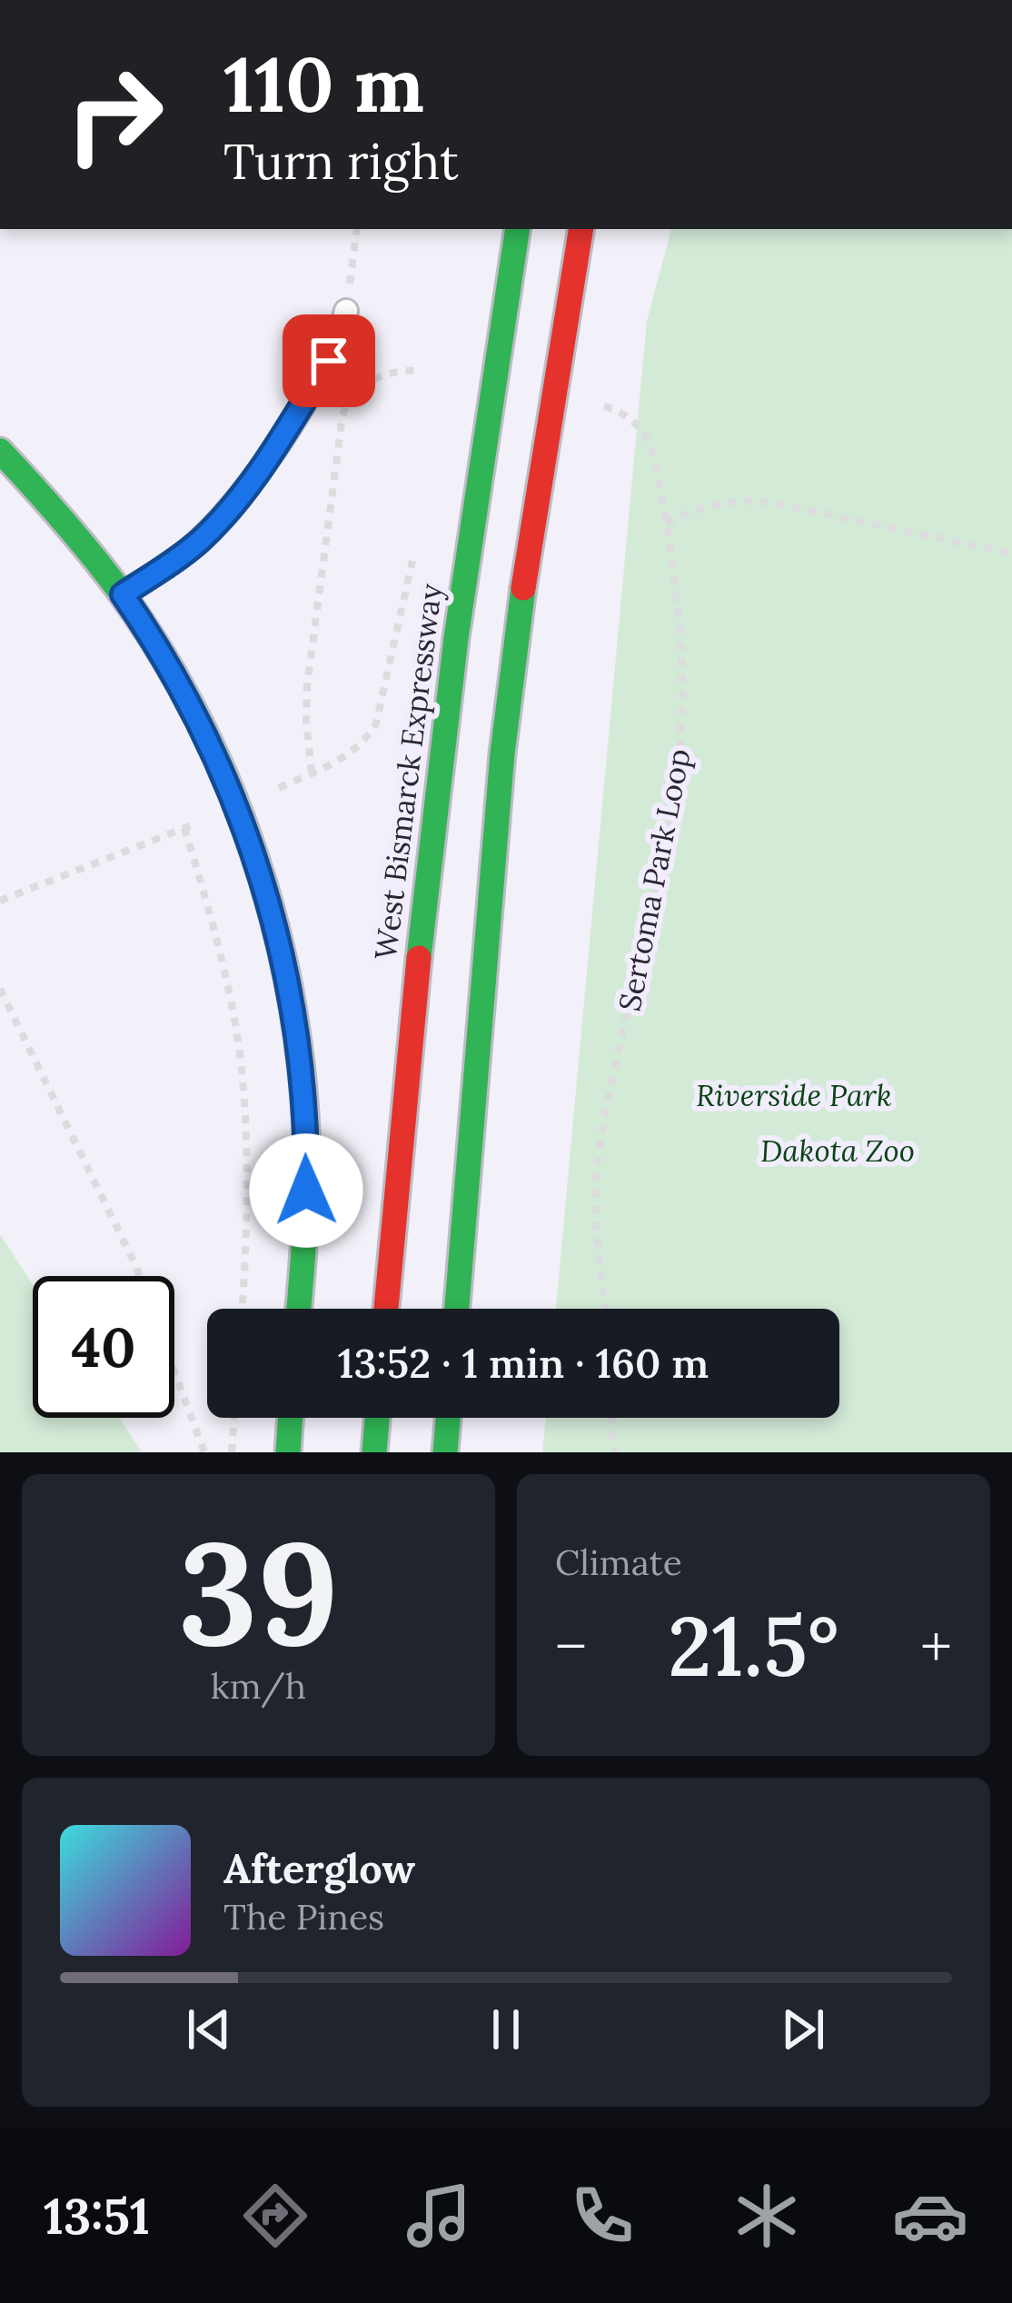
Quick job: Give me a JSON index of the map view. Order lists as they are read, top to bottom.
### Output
{
  "streets": {
    "main road": ["West Bismarck Expressway"],
    "path": ["Sertoma Park Loop"]
  },
  "parks": ["Riverside Park", "Dakota Zoo"],
  "page": {
    "turn": ["110 m", "Turn right"],
    "limit": "40",
    "trip": "13:52 · 1 min · 160 m",
    "tile": [
      ["39", "km/h"],
      "Climate"
    ],
    "heat": ["−", "21.5°", "+"],
    "song": ["Afterglow", "The Pines"],
    "tabs": "13:51"
  }
}
